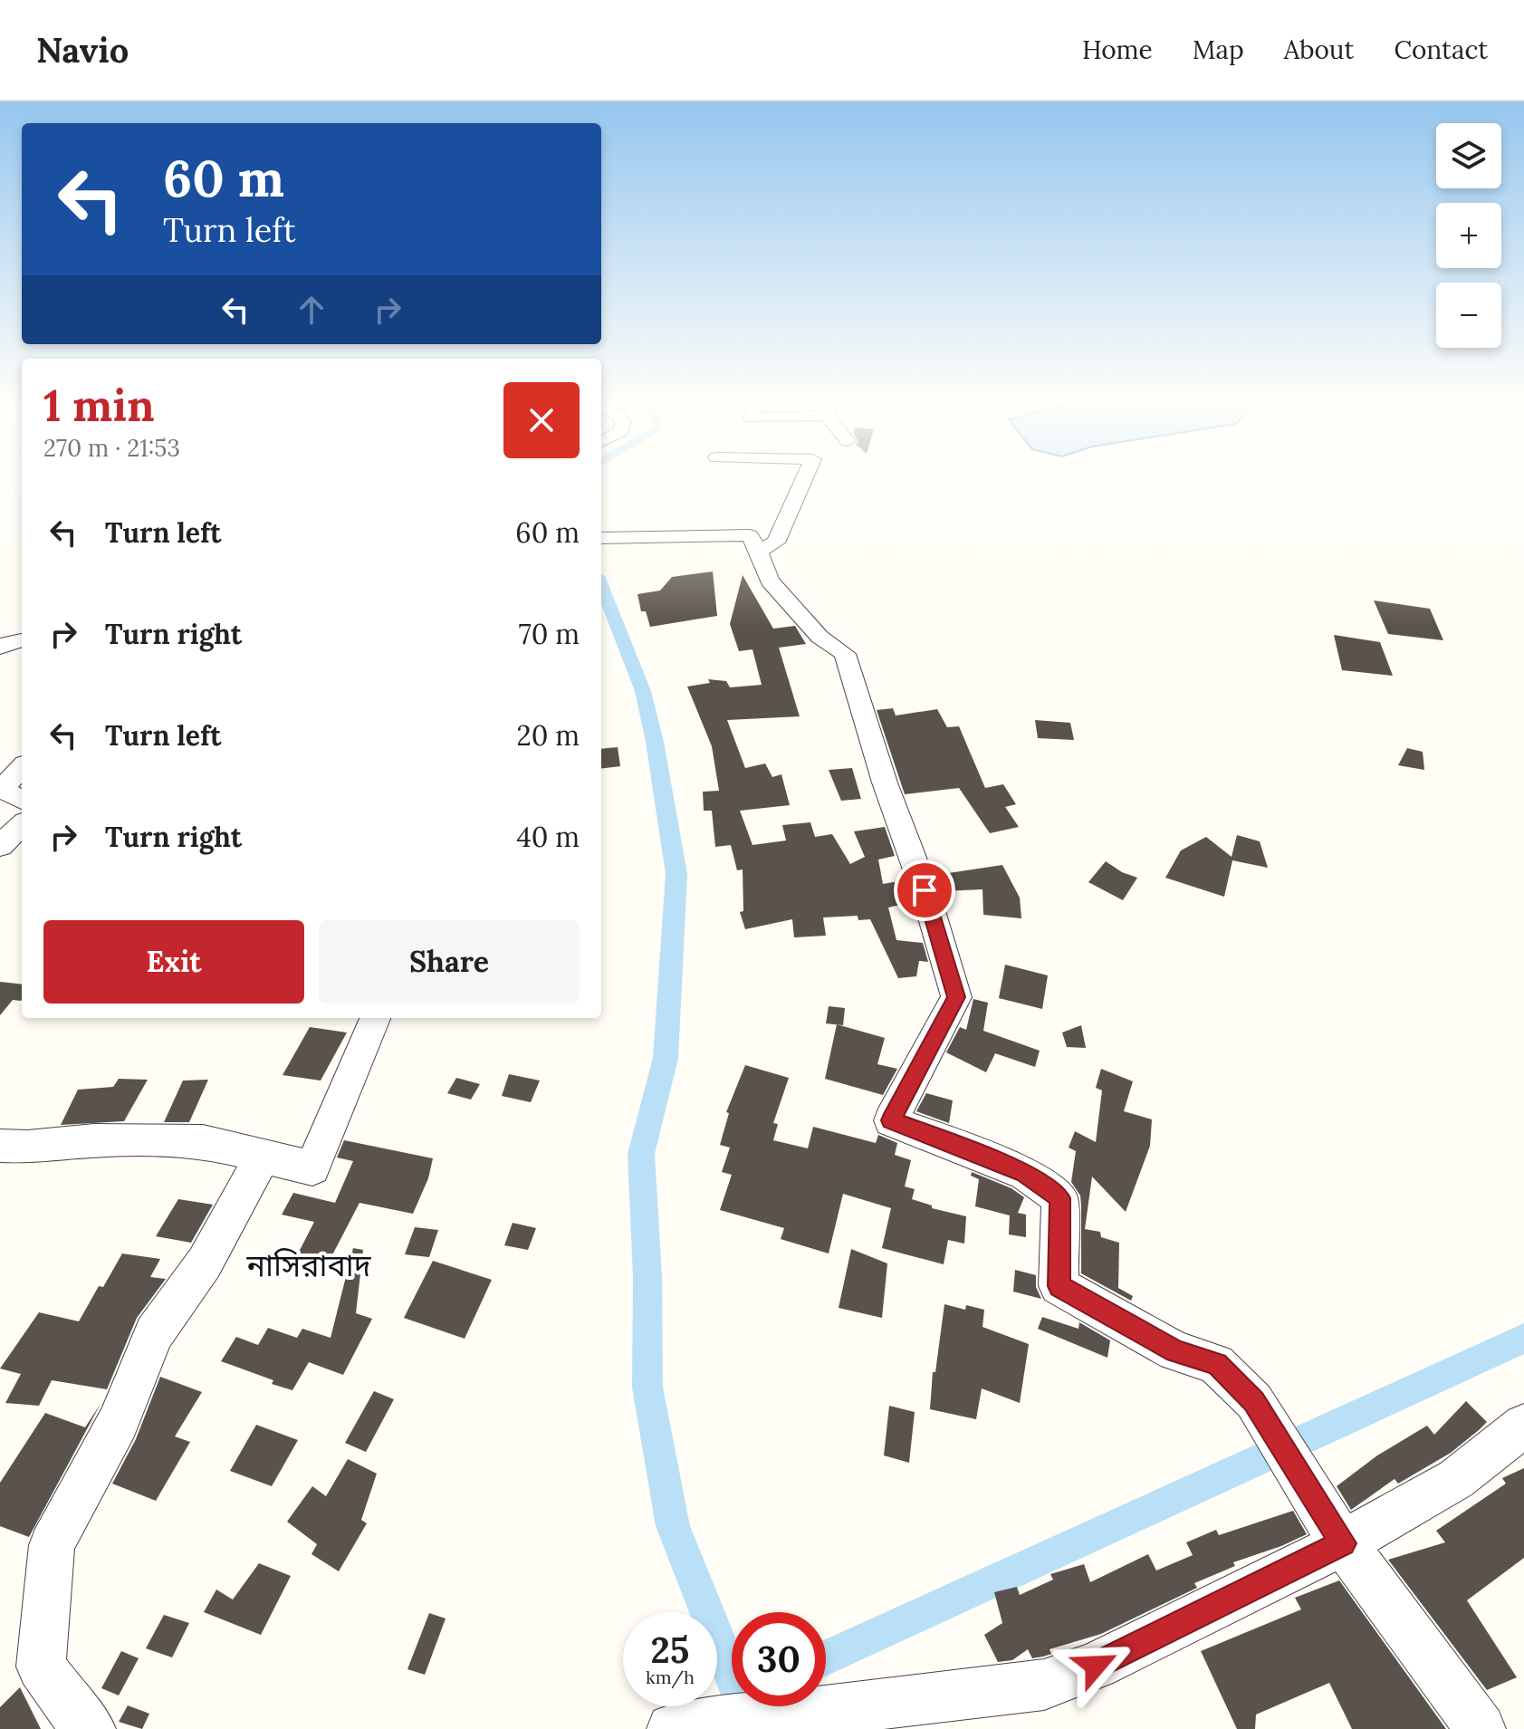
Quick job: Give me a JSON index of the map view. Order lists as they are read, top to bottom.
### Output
{
  "districts": ["নাসিরাবাদ"],
  "page": {
    "header": "Navio",
    "nav": [
      "Home",
      "Map",
      "About",
      "Contact"
    ],
    "map_buttons": ["+", "−"],
    "turn": ["60 m", "Turn left"],
    "heading": ["1 min", "270 m · 21:53"],
    "list": [
      {
        "name": "Turn left",
        "value": "60 m"
      },
      {
        "name": "Turn right",
        "value": "70 m"
      },
      {
        "name": "Turn left",
        "value": "20 m"
      },
      {
        "name": "Turn right",
        "value": "40 m"
      }
    ],
    "buttons": ["Exit", "Share"],
    "speed": "25 km/h",
    "limit": "30"
  }
}
